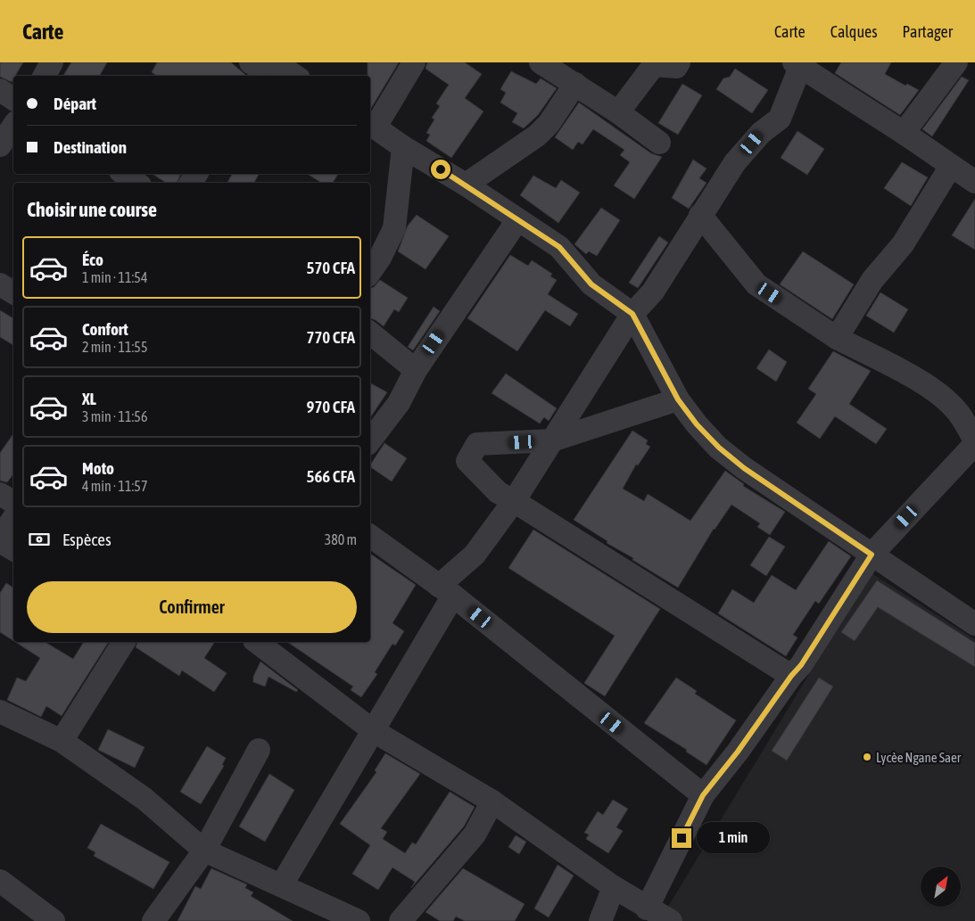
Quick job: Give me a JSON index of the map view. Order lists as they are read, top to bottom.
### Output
{
  "places": ["Lycèe Ngane Saer"],
  "north": "top right",
  "page": {
    "header": "Carte",
    "nav": ["Carte", "Calques", "Partager"],
    "banner": ["Départ", "Destination"],
    "heading": "Choisir une course",
    "list": [
      {
        "name": "Éco",
        "note": "1 min · 11:54",
        "value": "570 CFA"
      },
      {
        "name": "Confort",
        "note": "2 min · 11:55",
        "value": "770 CFA"
      },
      {
        "name": "XL",
        "note": "3 min · 11:56",
        "value": "970 CFA"
      },
      {
        "name": "Moto",
        "note": "4 min · 11:57",
        "value": "566 CFA"
      }
    ],
    "pay": ["Espèces", "380 m"],
    "buttons": "Confirmer",
    "bubble": "1 min"
  }
}
